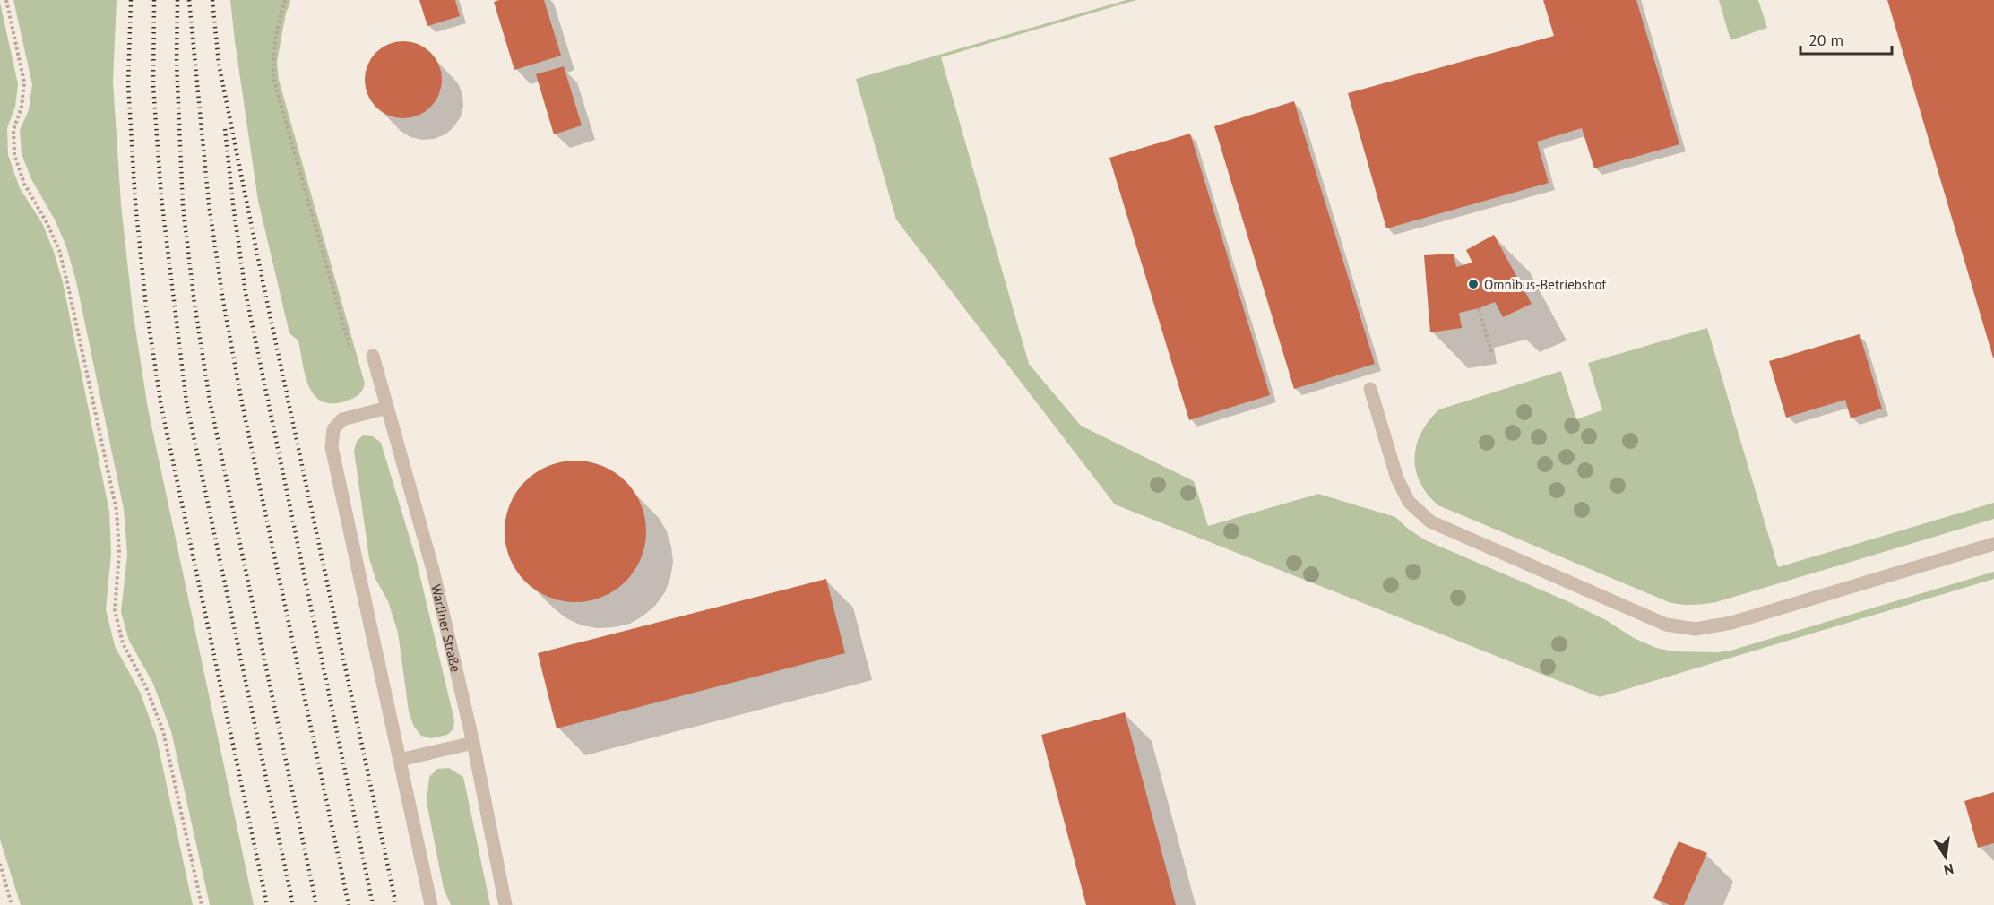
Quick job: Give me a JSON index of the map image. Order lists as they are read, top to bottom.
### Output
{
  "streets": {
    "street": ["Warliner Straße"]
  },
  "places": ["Omnibus-Betriebshof"],
  "scale_bar": "20 m",
  "north": "bottom"
}
